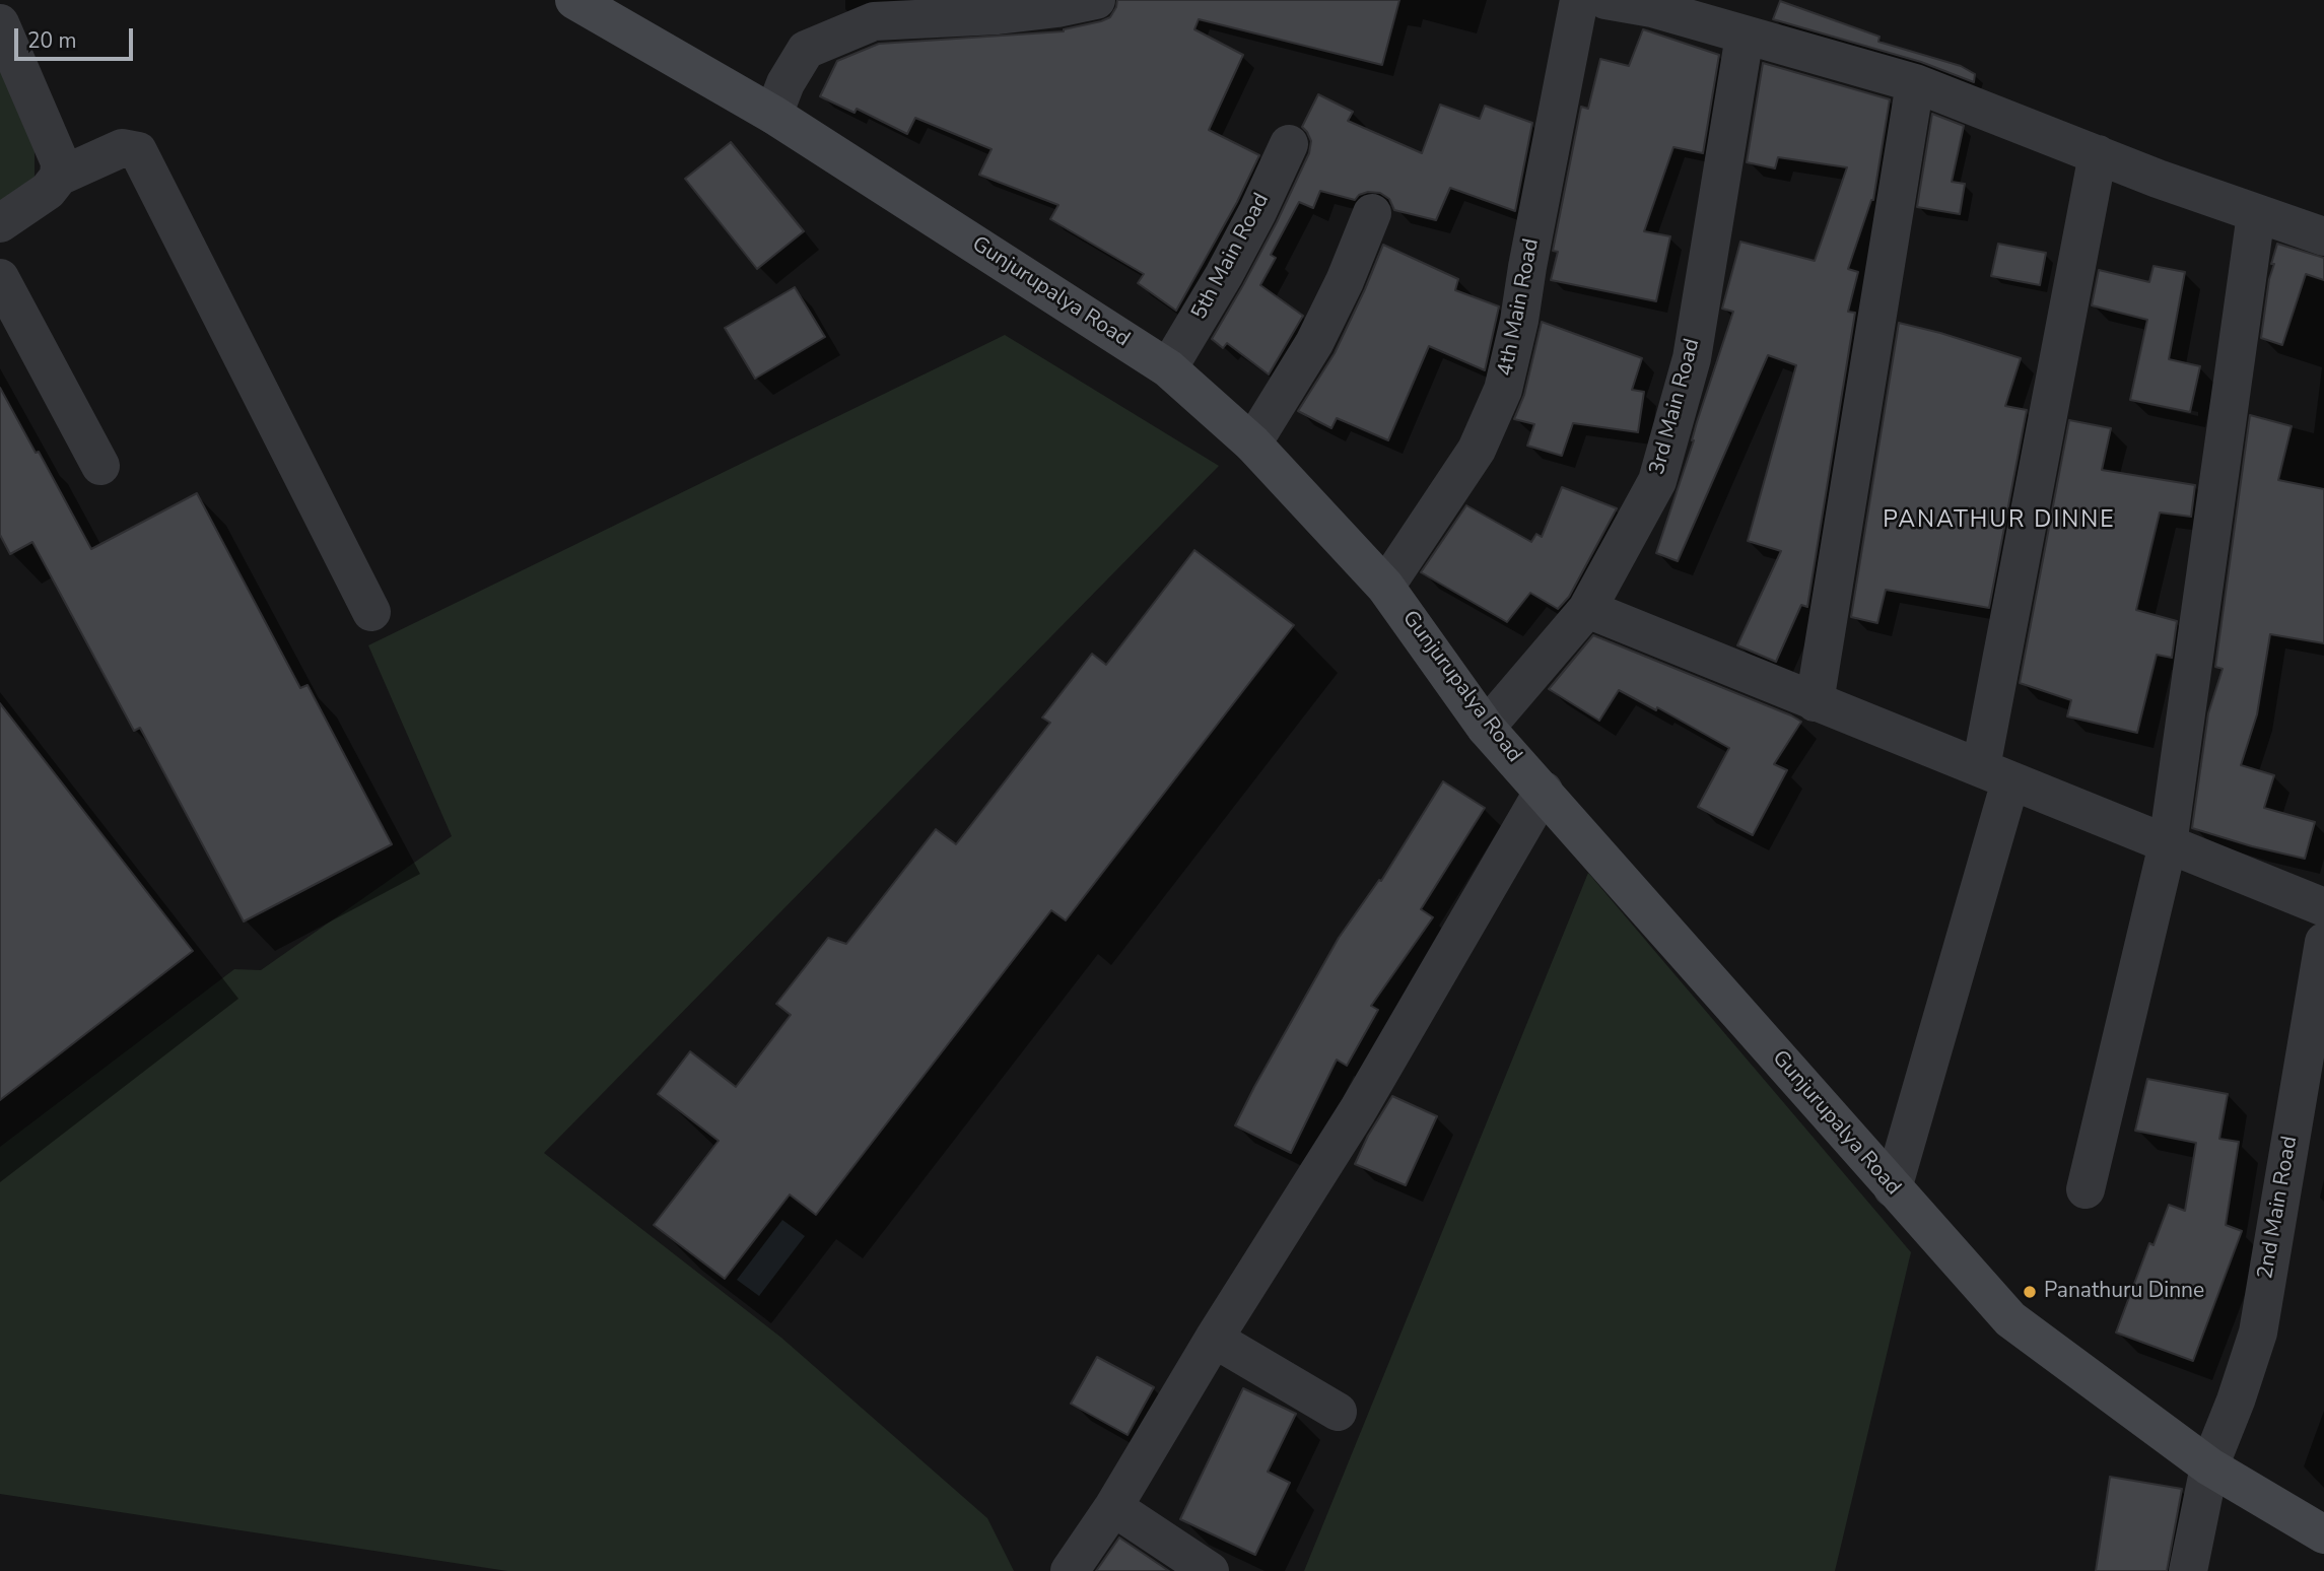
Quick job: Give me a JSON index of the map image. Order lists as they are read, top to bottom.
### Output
{
  "streets": {
    "street": [
      "5th Main Road",
      "Gunjurupalya Road",
      "4th Main Road",
      "3rd Main Road",
      "2nd Main Road"
    ]
  },
  "crossings": [
    ["5th Main Road", "Gunjurupalya Road"],
    ["Gunjurupalya Road", "4th Main Road"],
    ["Gunjurupalya Road", "3rd Main Road"],
    ["Gunjurupalya Road", "2nd Main Road"]
  ],
  "districts": ["PANATHUR DINNE"],
  "places": ["Panathuru Dinne"],
  "scale_bar": "20 m"
}
